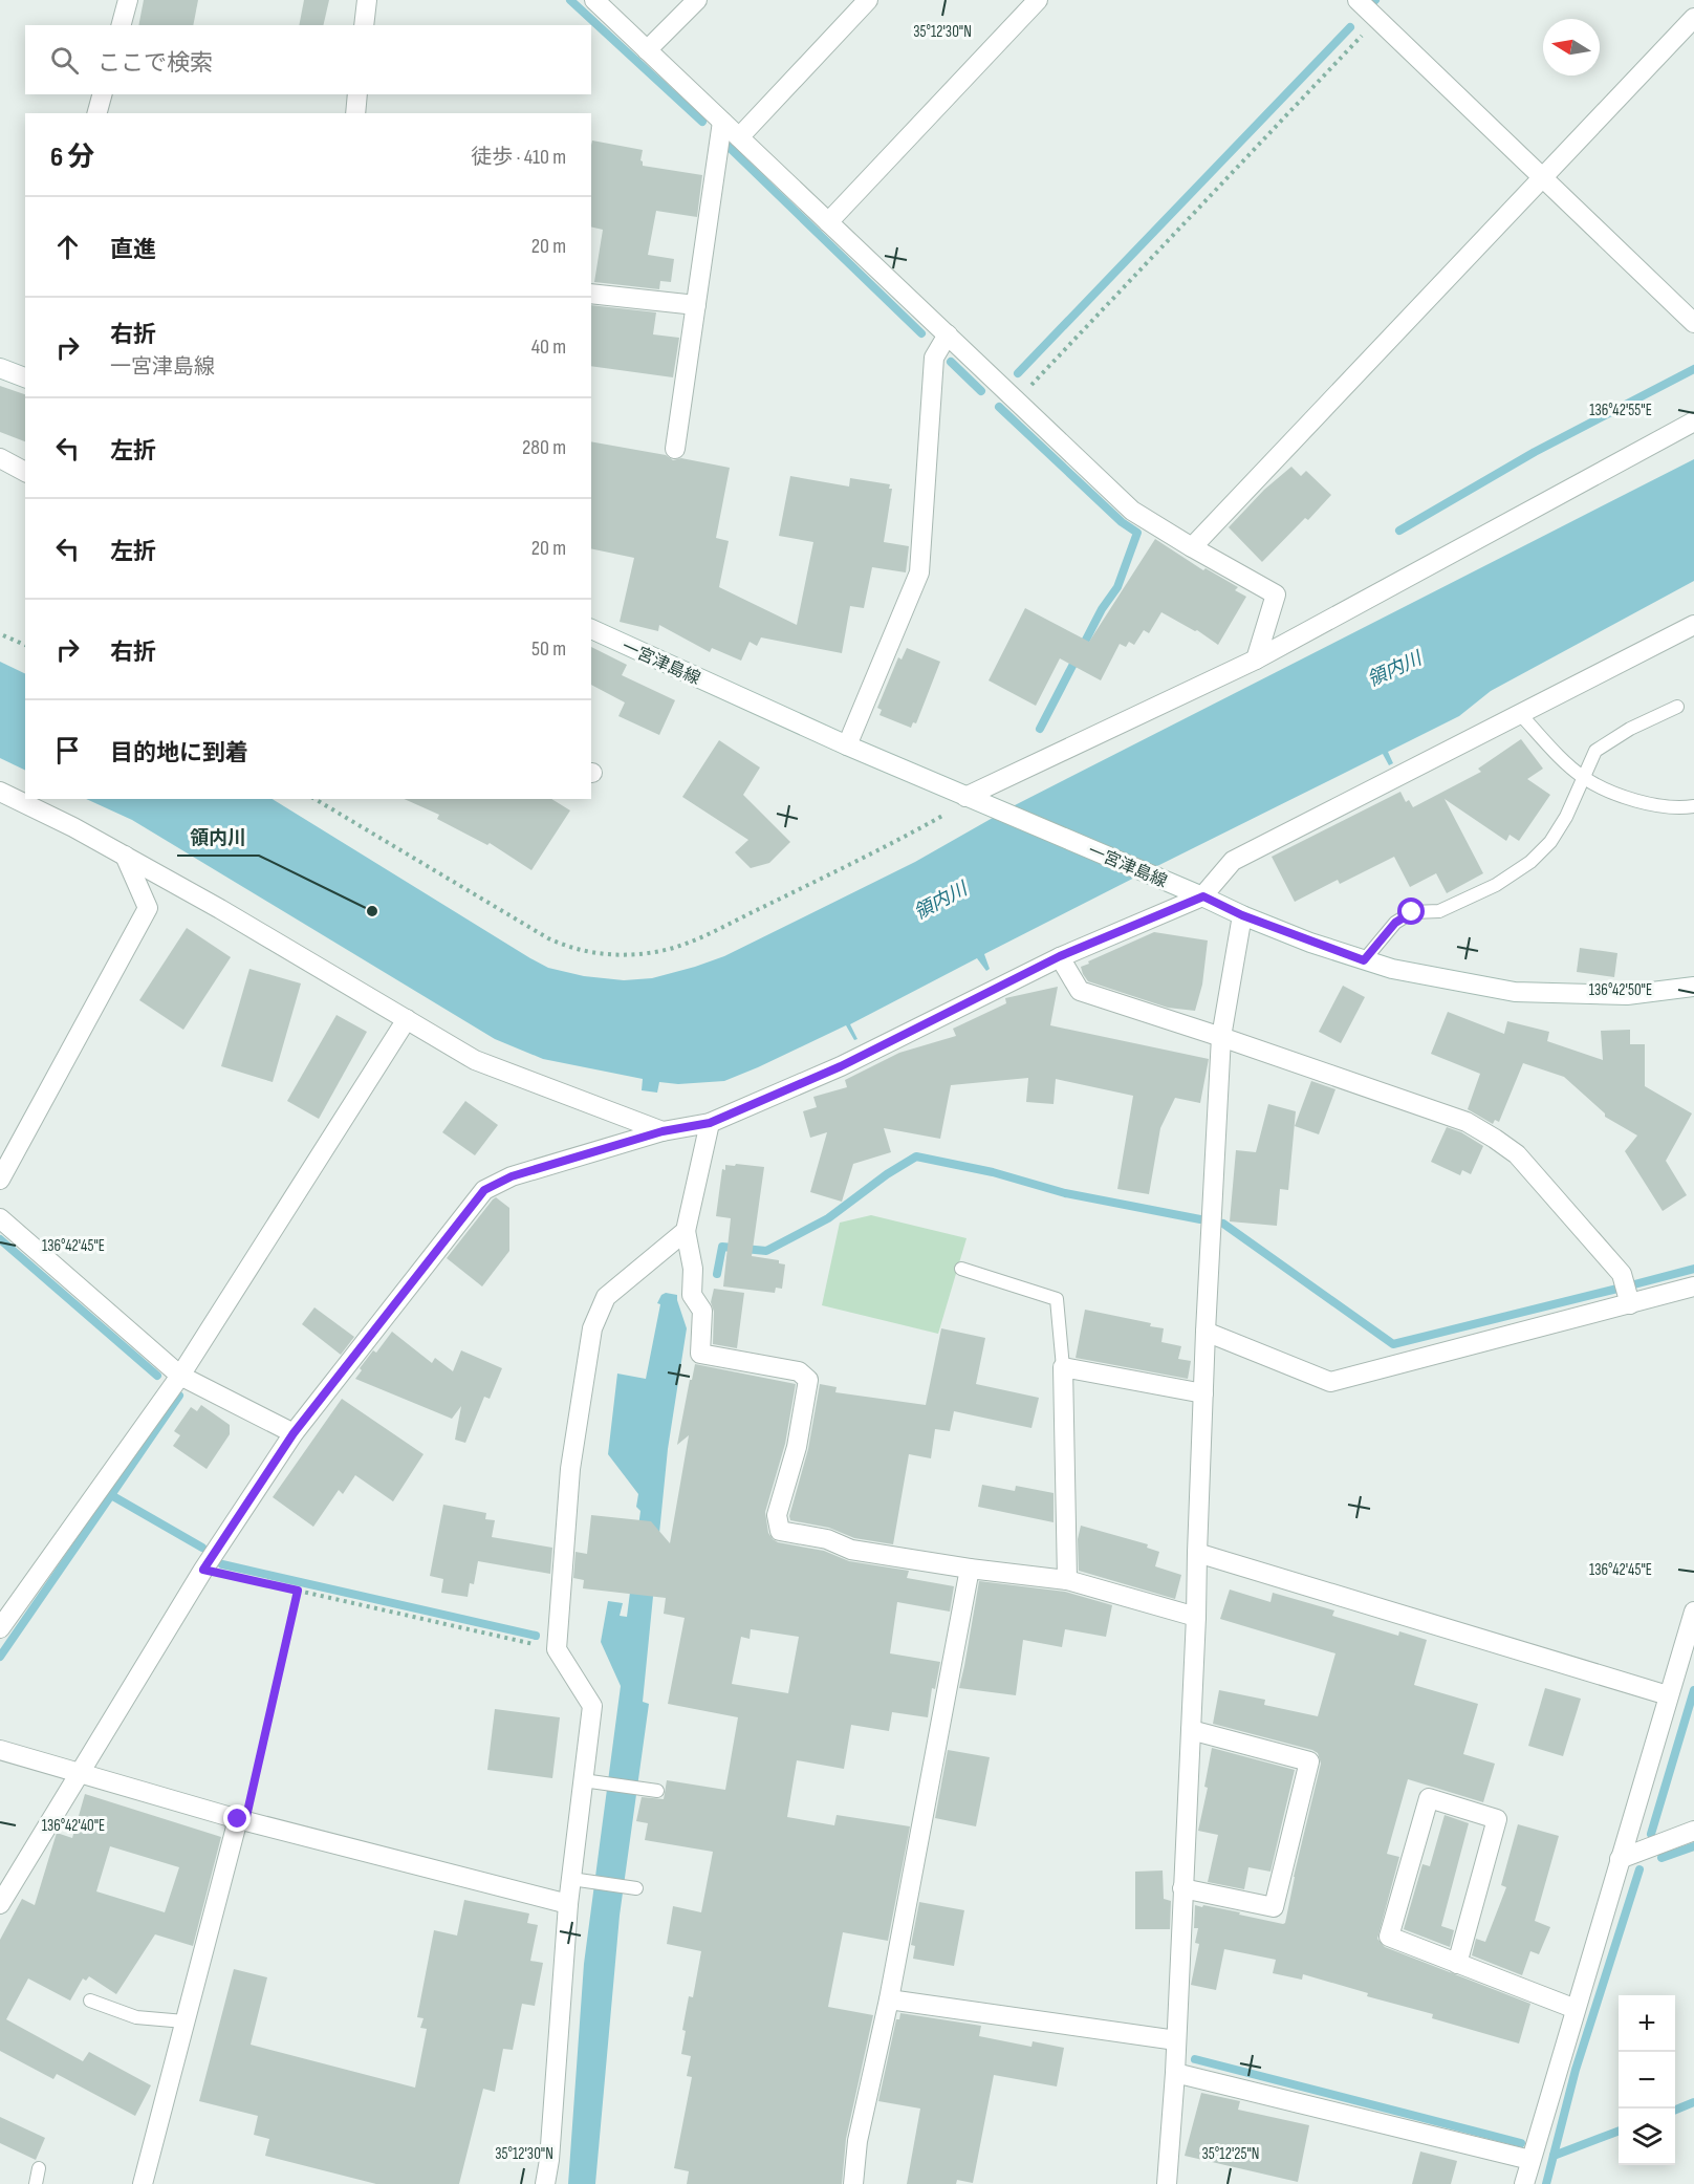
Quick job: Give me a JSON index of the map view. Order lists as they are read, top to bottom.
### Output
{
  "streets": {
    "street": ["一宮津島線"]
  },
  "water": ["領内川"],
  "places": ["領内川"],
  "north": "left",
  "page": {
    "search": "ここで検索",
    "heading": ["6 分", "徒歩 · 410 m"],
    "list": [
      ["直進", "20 m"],
      ["右折", "一宮津島線", "40 m"],
      ["左折", "280 m"],
      ["左折", "20 m"],
      ["右折", "50 m"],
      "目的地に到着"
    ],
    "map_buttons": ["+", "−"]
  },
  "coordinates": [
    "35°12'30\"N",
    "136°42'55\"E",
    "136°42'50\"E",
    "136°42'45\"E",
    "136°42'40\"E",
    "35°12'25\"N"
  ]
}
